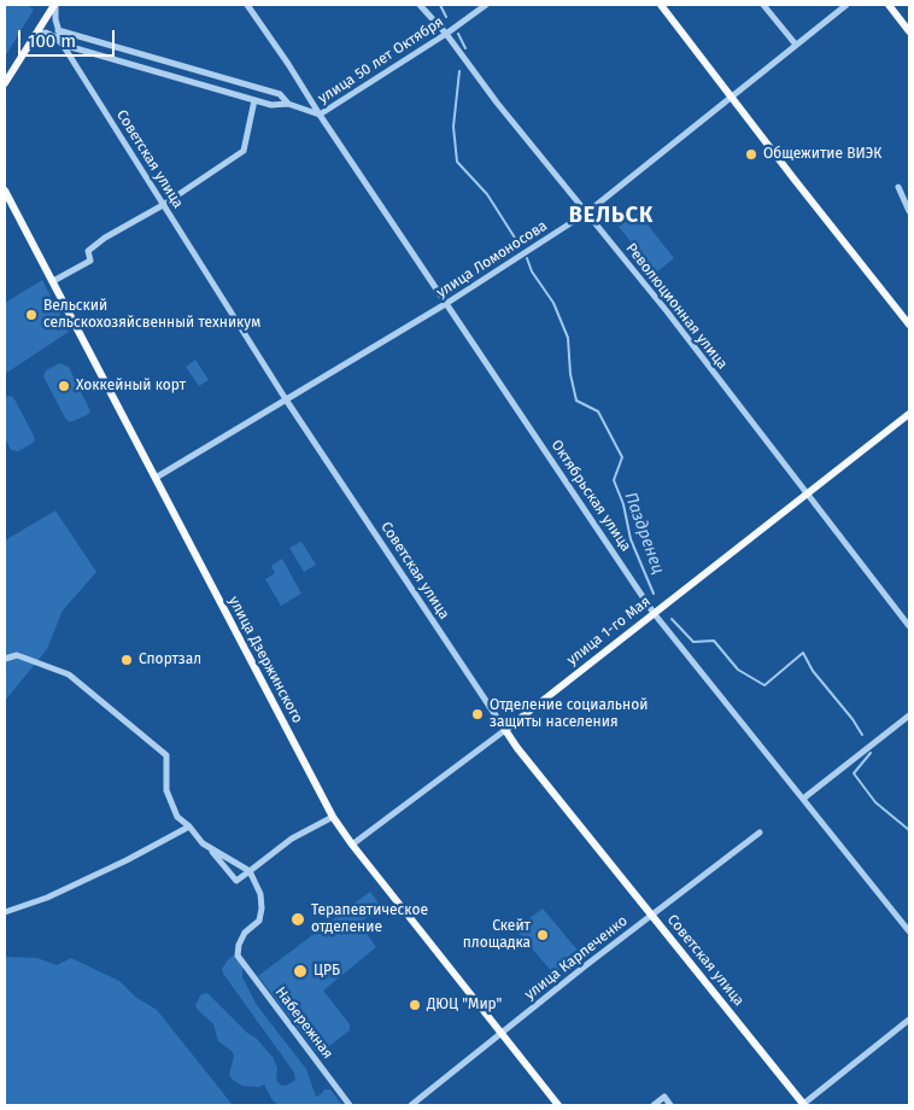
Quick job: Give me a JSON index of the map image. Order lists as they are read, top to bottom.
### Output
{
  "streets": {
    "main road": ["Советская улица", "улица 1-го Мая", "улица Дзержинского"],
    "street": [
      "улица 50 лет Октября",
      "улица Ломоносова",
      "Революционная улица",
      "Октябрьская улица",
      "улица Карпеченко",
      "Набережная"
    ]
  },
  "crossings": [
    ["улица 50 лет Октября", "Революционная улица"],
    ["улица 50 лет Октября", "Октябрьская улица"],
    ["Советская улица", "улица Ломоносова"],
    ["Советская улица", "улица 1-го Мая"],
    ["Советская улица", "улица Карпеченко"],
    ["улица Ломоносова", "Революционная улица"],
    ["улица Ломоносова", "Октябрьская улица"],
    ["улица Ломоносова", "улица Дзержинского"],
    ["Революционная улица", "улица 1-го Мая"],
    ["Октябрьская улица", "улица 1-го Мая"],
    ["улица 1-го Мая", "улица Дзержинского"],
    ["улица Дзержинского", "улица Карпеченко"]
  ],
  "districts": ["ВЕЛЬСК"],
  "water": ["Паздренец"],
  "places": [
    "Общежитие ВИЭК",
    "Вельский сельскохозяйсвенный техникум",
    "Хоккейный корт",
    "Спортзал",
    "Отделение социальной защиты населения",
    "Терапевтическое отделение",
    "Скейт площадка",
    "ЦРБ",
    "ДЮЦ \"Мир\""
  ],
  "scale_bar": "100 m"
}
